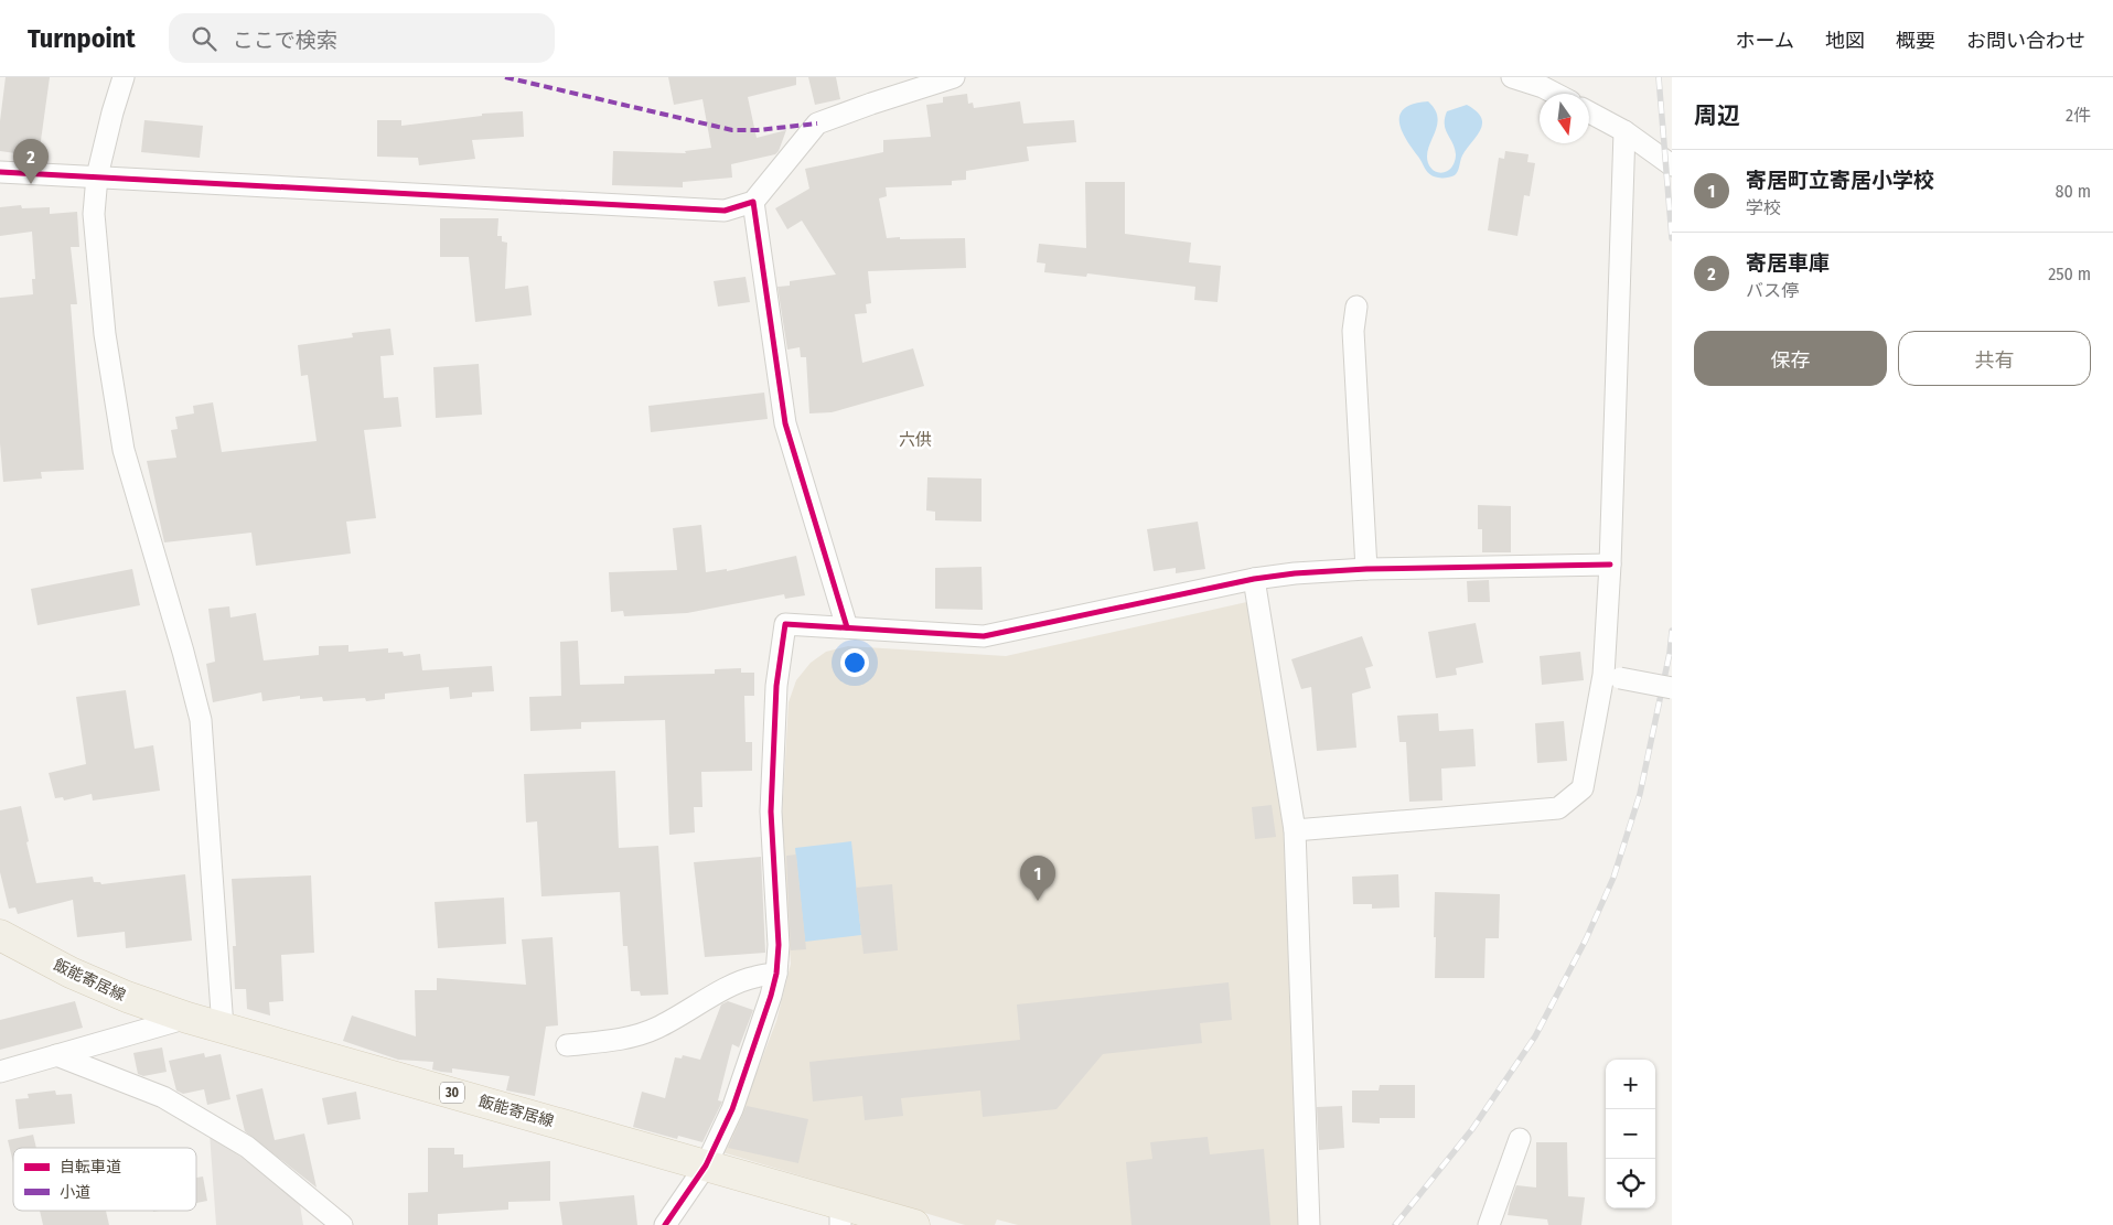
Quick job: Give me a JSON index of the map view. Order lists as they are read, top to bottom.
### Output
{
  "streets": {
    "main road": ["飯能寄居線", "30"]
  },
  "districts": ["六供"],
  "legend": ["自転車道", "小道"],
  "north": "bottom",
  "page": {
    "header": "Turnpoint",
    "search": "ここで検索",
    "nav": [
      "ホーム",
      "地図",
      "概要",
      "お問い合わせ"
    ],
    "heading": ["周辺", "2件"],
    "pins": ["2", "1"],
    "list": [
      {
        "mark": "1",
        "name": "寄居町立寄居小学校",
        "note": "学校",
        "value": "80 m"
      },
      {
        "mark": "2",
        "name": "寄居車庫",
        "note": "バス停",
        "value": "250 m"
      }
    ],
    "buttons": ["保存", "共有"],
    "map_buttons": ["+", "−"]
  }
}
